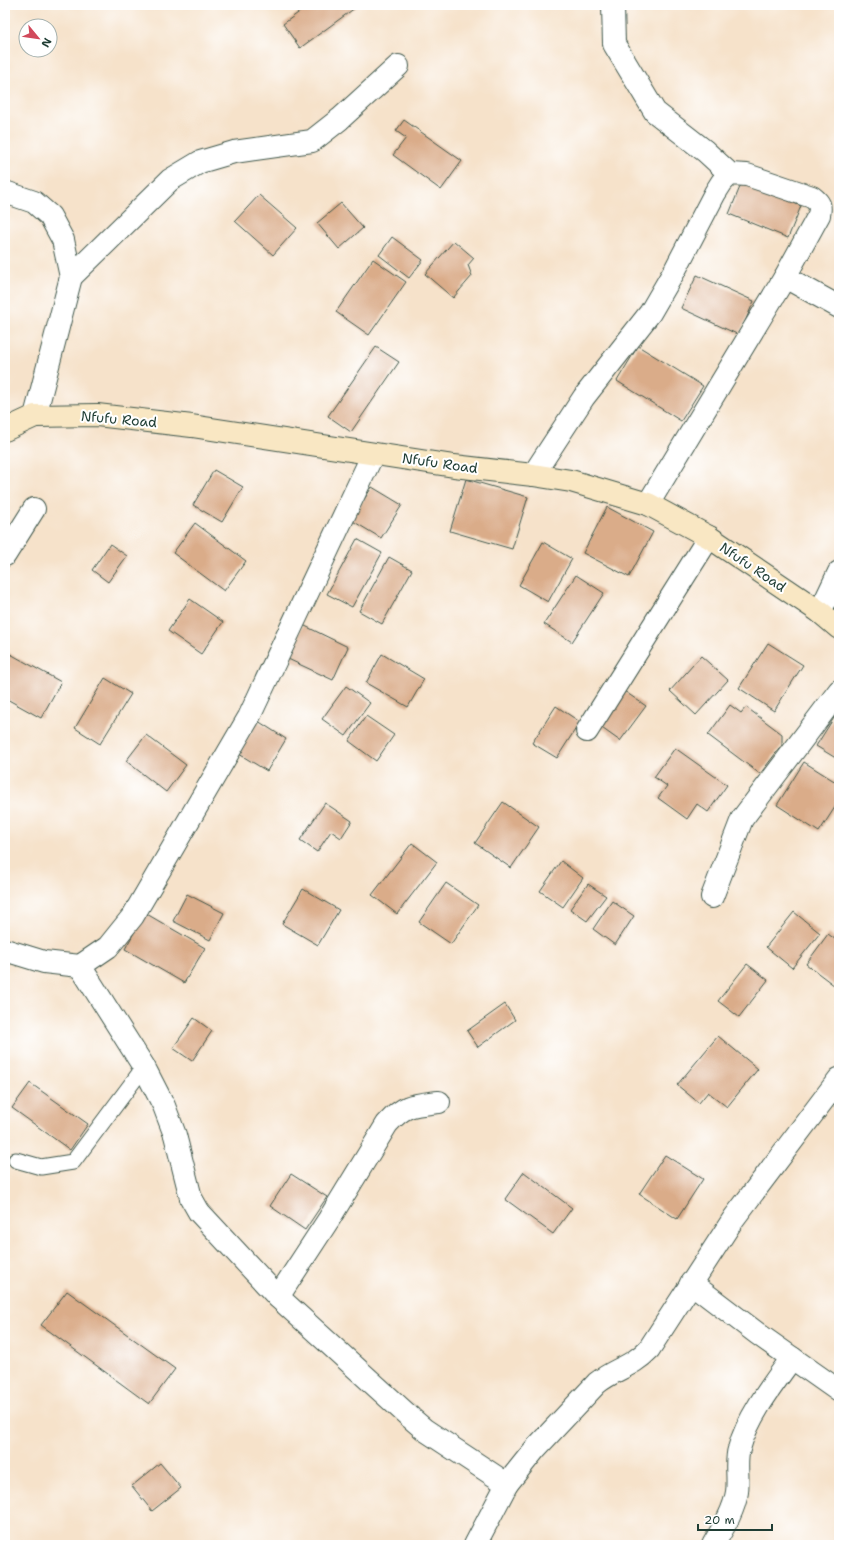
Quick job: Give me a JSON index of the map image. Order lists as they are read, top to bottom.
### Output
{
  "streets": {
    "street": ["Nfufu Road"]
  },
  "scale_bar": "20 m",
  "north": "bottom right"
}
